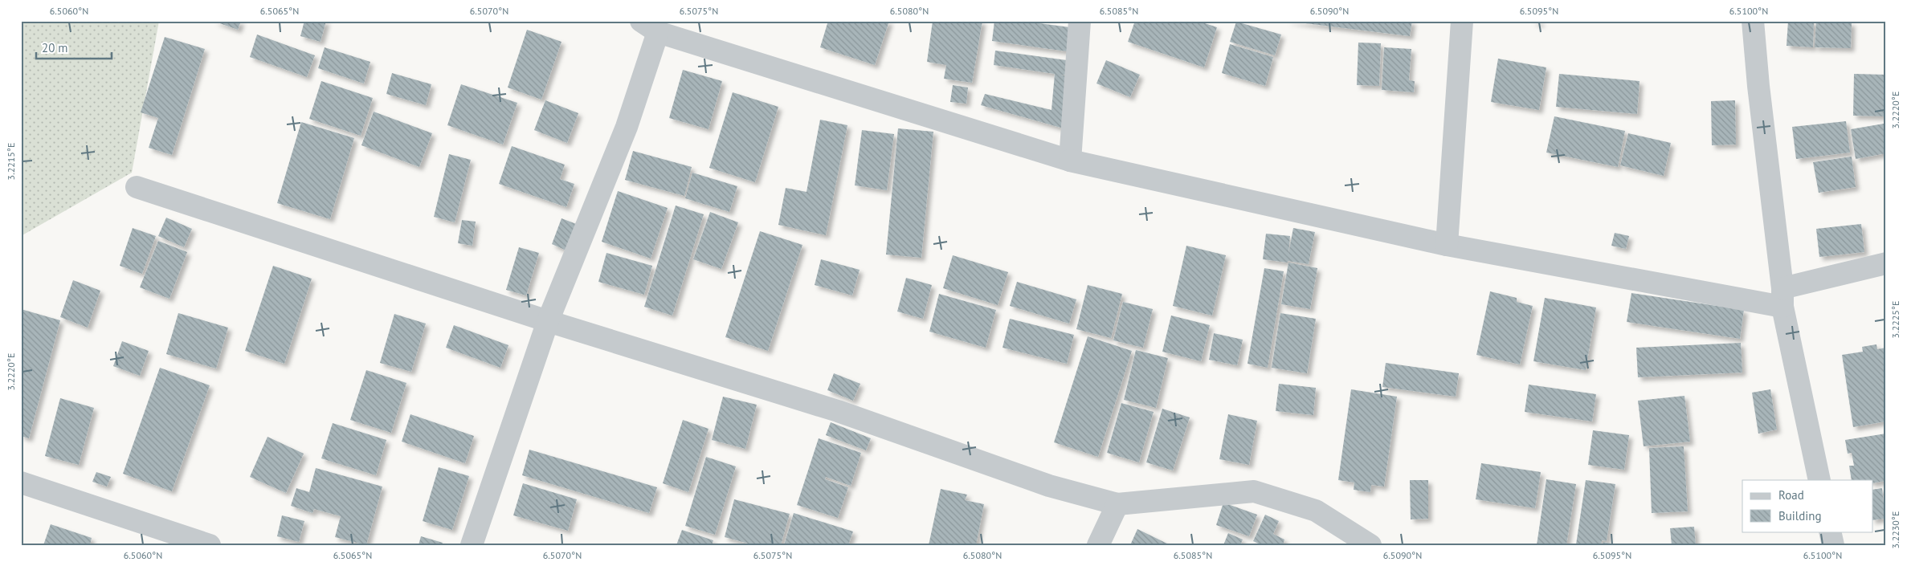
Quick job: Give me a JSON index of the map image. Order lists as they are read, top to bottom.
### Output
{
  "legend": ["Road", "Building"],
  "scale_bar": "20 m",
  "coordinates": [
    "6.5060°N",
    "6.5065°N",
    "6.5070°N",
    "6.5075°N",
    "6.5080°N",
    "6.5085°N",
    "6.5090°N",
    "6.5095°N",
    "6.5100°N",
    "3.2220°E",
    "3.2215°E",
    "3.2225°E",
    "3.2230°E"
  ]
}
